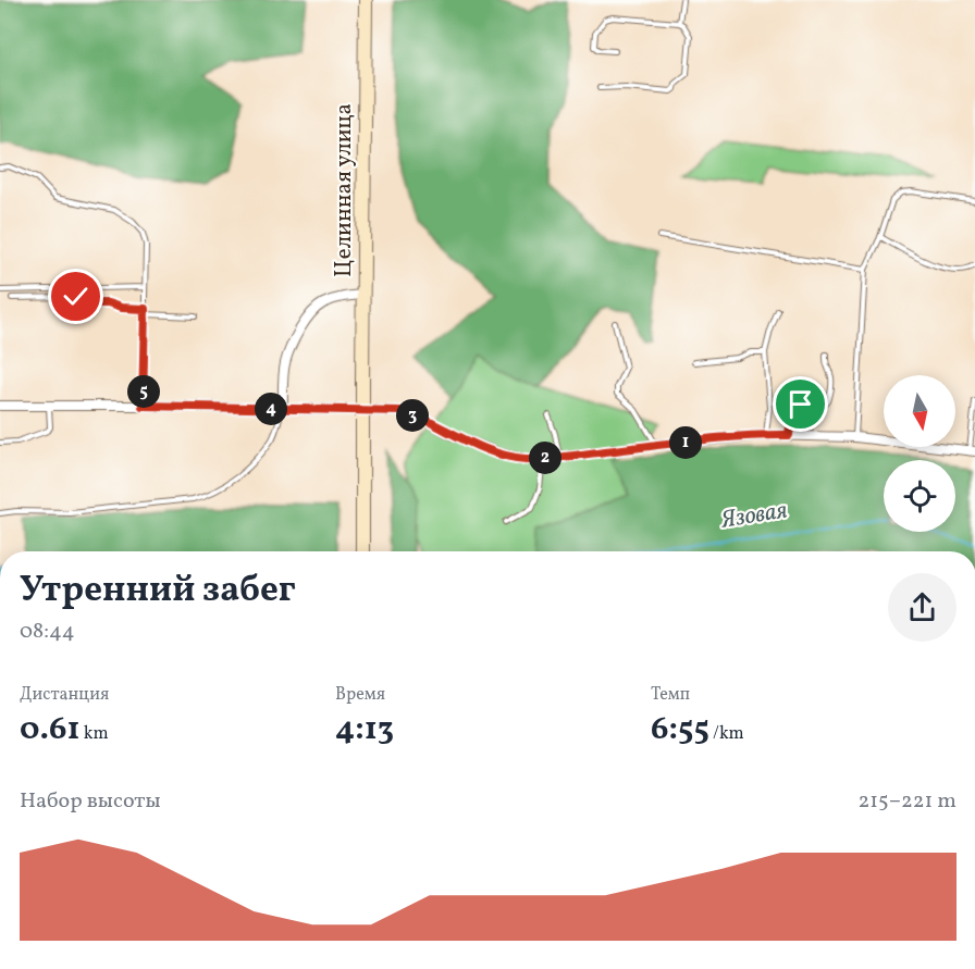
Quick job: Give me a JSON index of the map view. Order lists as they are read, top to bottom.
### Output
{
  "streets": {
    "main road": ["Целинная улица"]
  },
  "water": ["Язовая"],
  "north": "bottom",
  "page": {
    "pins": [
      "5",
      "4",
      "3",
      "1",
      "2"
    ],
    "heading": ["Утренний забег", "08:44"],
    "stats": [
      ["Дистанция", "0.61 km"],
      ["Время", "4:13"],
      ["Темп", "6:55 /km"]
    ],
    "chart": ["Набор высоты", "215–221 m"]
  }
}
